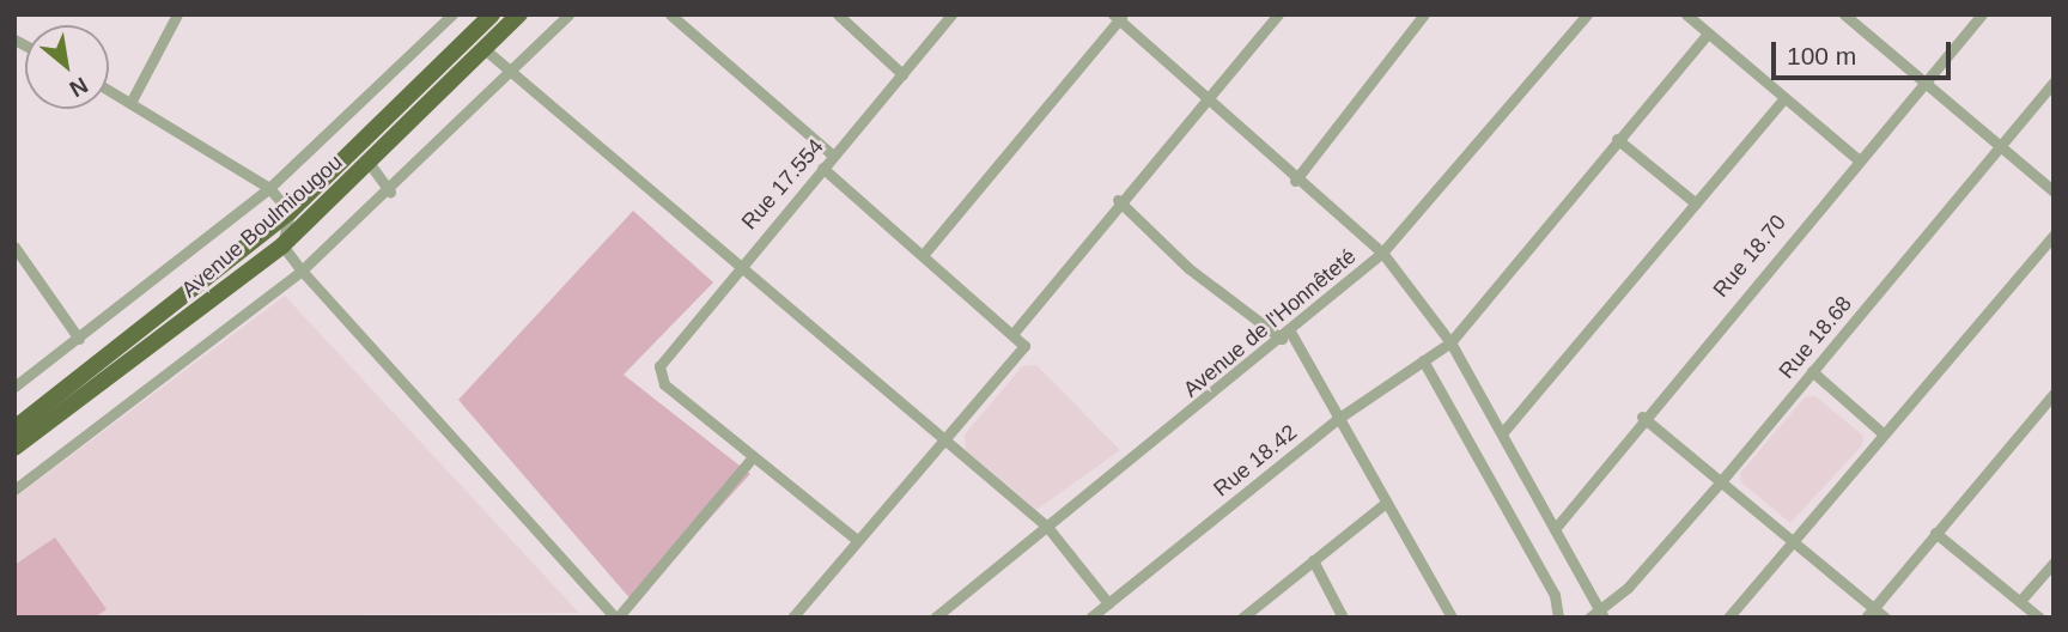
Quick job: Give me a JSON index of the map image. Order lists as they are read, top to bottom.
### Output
{
  "streets": {
    "highway": ["Avenue Boulmiougou"],
    "street": [
      "Rue 17.554",
      "Rue 18.70",
      "Avenue de l'Honnêteté",
      "Rue 18.68",
      "Rue 18.42"
    ]
  },
  "scale_bar": "100 m",
  "north": "bottom right"
}
